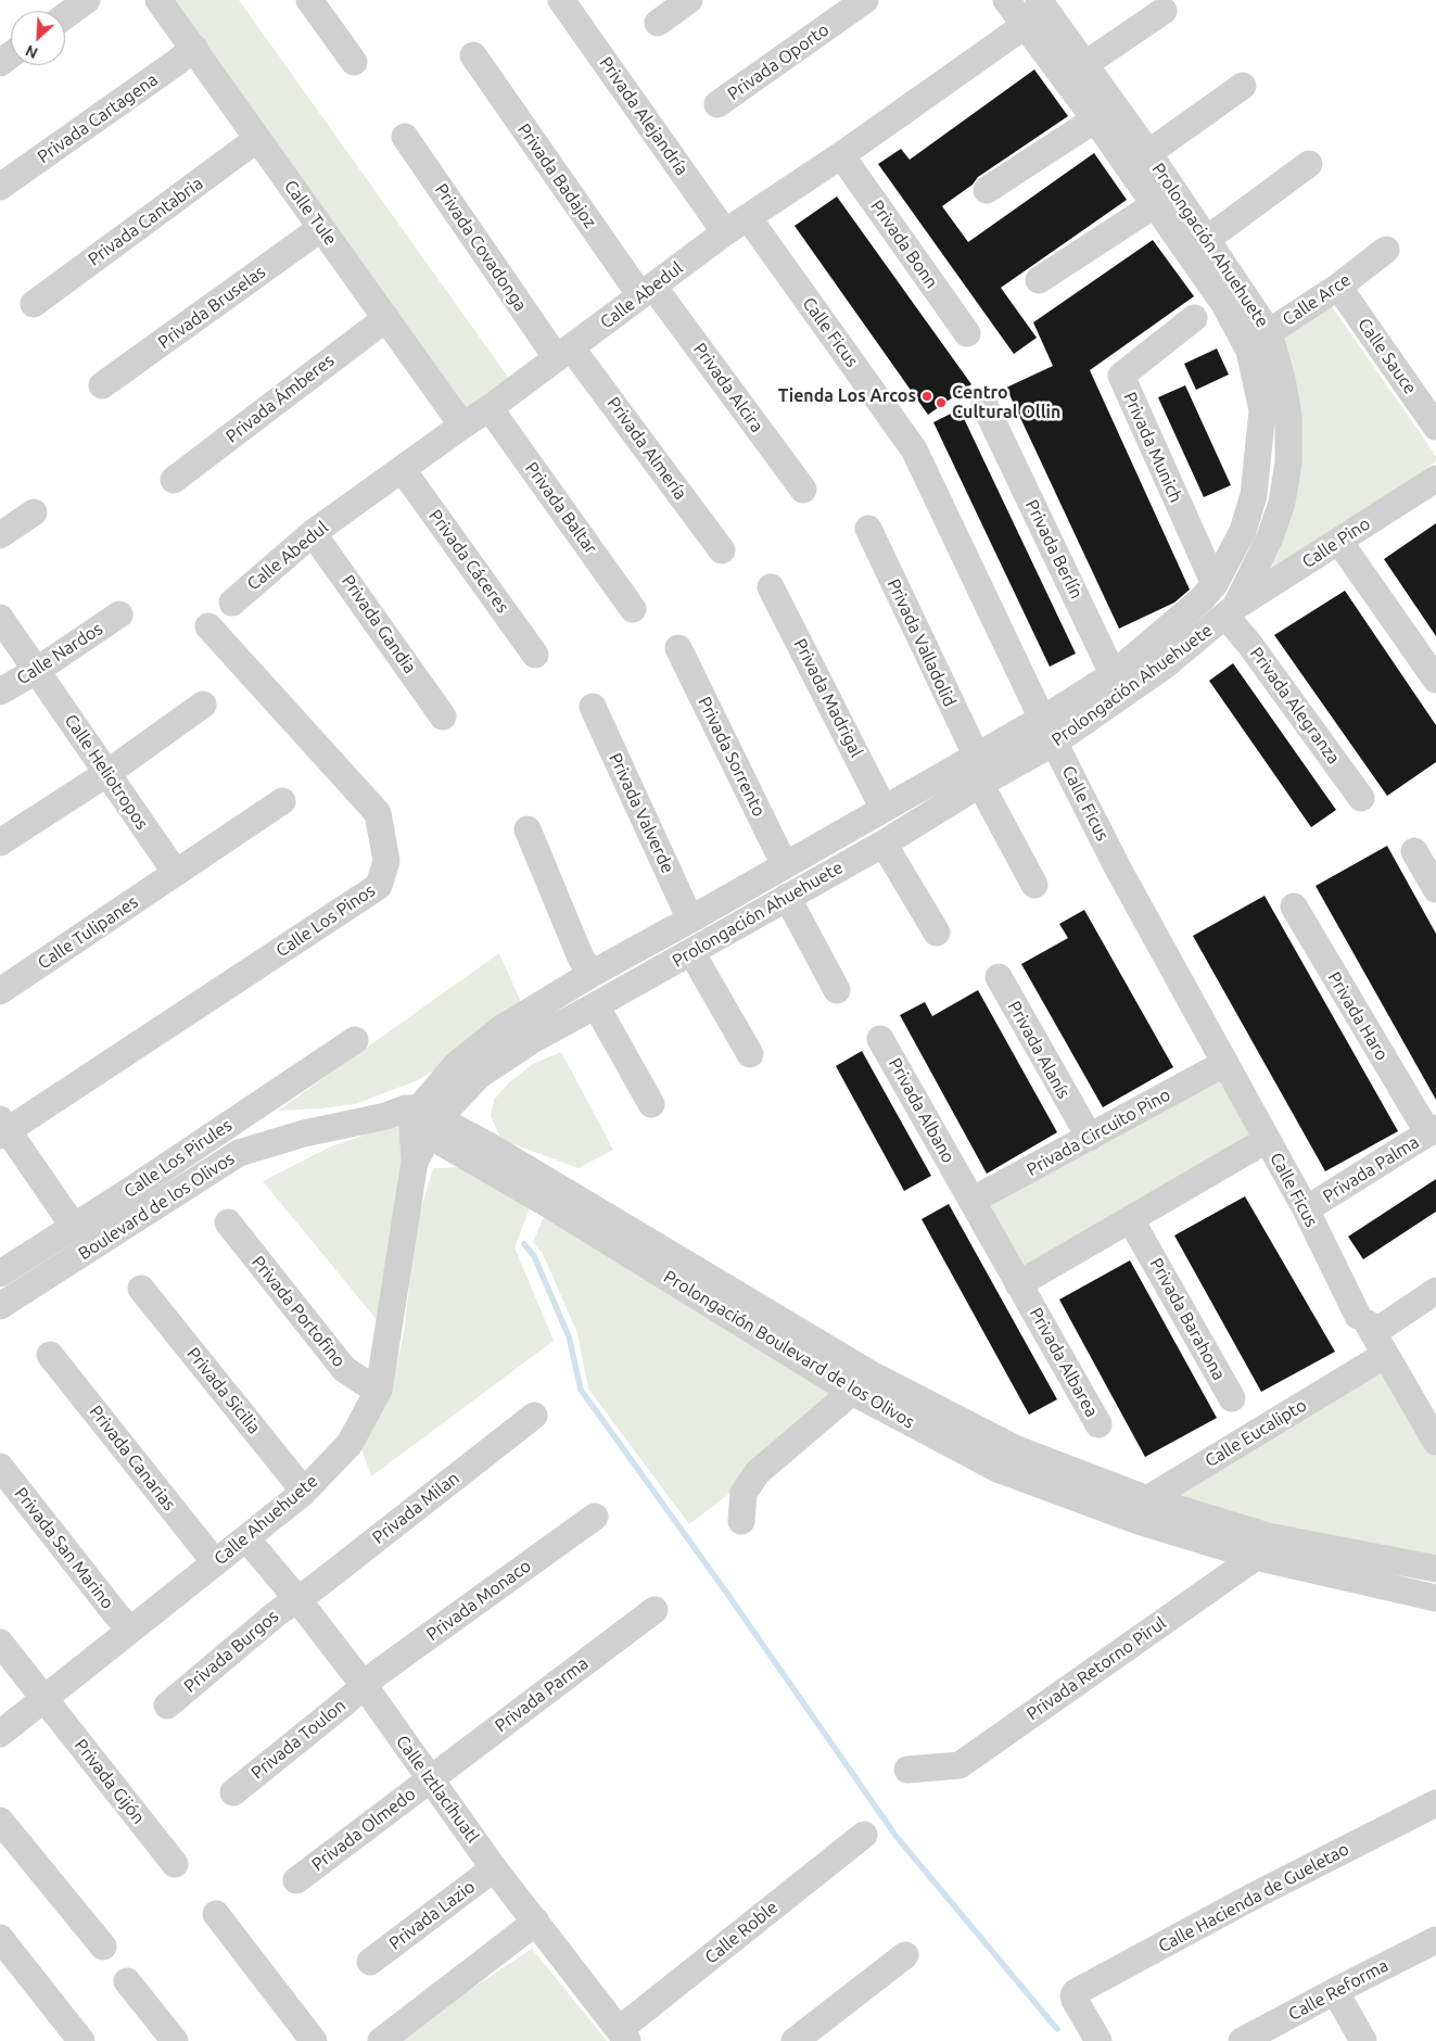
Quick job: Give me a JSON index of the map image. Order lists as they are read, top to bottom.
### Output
{
  "streets": {
    "street": [
      "Privada Oporto",
      "Privada Alejandría",
      "Privada Cartagena",
      "Privada Badajoz",
      "Calle Tule",
      "Privada Cantabria",
      "Privada Bonn",
      "Prolongación Ahuehuete",
      "Privada Covadonga",
      "Calle Abedul",
      "Calle Arce",
      "Privada Bruselas",
      "Calle Ficus",
      "Calle Sauce",
      "Privada Alcira",
      "Privada Ámberes",
      "Privada Munich",
      "Privada Almería",
      "Privada Baltar",
      "Calle Pino",
      "Privada Berlín",
      "Privada Cáceres",
      "Privada Gandia",
      "Privada Valladolid",
      "Calle Nardos",
      "Privada Madrigal",
      "Privada Alegranza",
      "Privada Sorrento",
      "Calle Heliotropos",
      "Privada Valverde",
      "Calle Los Pinos",
      "Calle Tulipanes",
      "Privada Haro",
      "Privada Alanís",
      "Privada Albano",
      "Privada Circuito Pino",
      "Calle Los Pirules",
      "Privada Palma",
      "Boulevard de los Olivos",
      "Privada Portofino",
      "Privada Barahona",
      "Prolongación Boulevard de los Olivos",
      "Privada Albarea",
      "Privada Sicilia",
      "Calle Eucalipto",
      "Privada Canarias",
      "Privada Milan",
      "Calle Ahuehuete",
      "Privada San Marino",
      "Privada Monaco",
      "Privada Burgos",
      "Privada Retorno Pirul",
      "Privada Parma",
      "Privada Toulon",
      "Privada Gijón",
      "Calle Iztlacíhuatl",
      "Privada Olmedo",
      "Calle Hacienda de Gueletao",
      "Privada Lazio",
      "Calle Roble",
      "Calle Reforma"
    ]
  },
  "crossings": [
    ["Privada Alejandría", "Calle Abedul"],
    ["Privada Cartagena", "Calle Tule"],
    ["Privada Badajoz", "Calle Abedul"],
    ["Privada Badajoz", "Privada Alcira"],
    ["Calle Tule", "Privada Cantabria"],
    ["Calle Tule", "Calle Abedul"],
    ["Calle Tule", "Privada Bruselas"],
    ["Calle Tule", "Privada Ámberes"],
    ["Privada Bonn", "Calle Abedul"],
    ["Prolongación Ahuehuete", "Calle Abedul"],
    ["Prolongación Ahuehuete", "Calle Arce"],
    ["Prolongación Ahuehuete", "Calle Ficus"],
    ["Prolongación Ahuehuete", "Privada Munich"],
    ["Prolongación Ahuehuete", "Calle Pino"],
    ["Prolongación Ahuehuete", "Privada Berlín"],
    ["Prolongación Ahuehuete", "Privada Valladolid"],
    ["Prolongación Ahuehuete", "Privada Madrigal"],
    ["Prolongación Ahuehuete", "Privada Alegranza"],
    ["Prolongación Ahuehuete", "Privada Sorrento"],
    ["Prolongación Ahuehuete", "Privada Valverde"],
    ["Prolongación Ahuehuete", "Boulevard de los Olivos"],
    ["Prolongación Ahuehuete", "Prolongación Boulevard de los Olivos"],
    ["Prolongación Ahuehuete", "Calle Ahuehuete"],
    ["Privada Covadonga", "Calle Abedul"],
    ["Privada Covadonga", "Privada Almería"],
    ["Calle Abedul", "Calle Ficus"],
    ["Calle Abedul", "Privada Alcira"],
    ["Calle Abedul", "Privada Almería"],
    ["Calle Abedul", "Privada Baltar"],
    ["Calle Abedul", "Privada Cáceres"],
    ["Calle Abedul", "Privada Gandia"],
    ["Calle Arce", "Calle Sauce"],
    ["Calle Ficus", "Privada Circuito Pino"],
    ["Calle Ficus", "Privada Palma"],
    ["Calle Ficus", "Calle Eucalipto"],
    ["Calle Pino", "Privada Alegranza"],
    ["Calle Nardos", "Calle Heliotropos"],
    ["Calle Heliotropos", "Calle Tulipanes"],
    ["Privada Haro", "Privada Palma"],
    ["Privada Alanís", "Privada Circuito Pino"],
    ["Privada Albano", "Privada Circuito Pino"],
    ["Privada Albano", "Privada Albarea"],
    ["Boulevard de los Olivos", "Prolongación Boulevard de los Olivos"],
    ["Boulevard de los Olivos", "Calle Ahuehuete"],
    ["Privada Portofino", "Calle Ahuehuete"],
    ["Prolongación Boulevard de los Olivos", "Calle Eucalipto"],
    ["Prolongación Boulevard de los Olivos", "Calle Ahuehuete"],
    ["Prolongación Boulevard de los Olivos", "Privada Retorno Pirul"],
    ["Privada Sicilia", "Calle Ahuehuete"],
    ["Privada Canarias", "Calle Ahuehuete"],
    ["Privada Milan", "Privada Burgos"],
    ["Privada Milan", "Calle Iztlacíhuatl"],
    ["Calle Ahuehuete", "Privada San Marino"],
    ["Calle Ahuehuete", "Privada Gijón"],
    ["Calle Ahuehuete", "Calle Iztlacíhuatl"],
    ["Privada Monaco", "Privada Toulon"],
    ["Privada Monaco", "Calle Iztlacíhuatl"],
    ["Privada Burgos", "Calle Iztlacíhuatl"],
    ["Privada Parma", "Calle Iztlacíhuatl"],
    ["Privada Parma", "Privada Olmedo"],
    ["Privada Toulon", "Calle Iztlacíhuatl"],
    ["Calle Iztlacíhuatl", "Privada Olmedo"],
    ["Calle Iztlacíhuatl", "Privada Lazio"],
    ["Calle Iztlacíhuatl", "Calle Roble"]
  ],
  "places": ["Tienda Los Arcos", "Centro Cultural Ollin"],
  "north": "bottom left"
}
